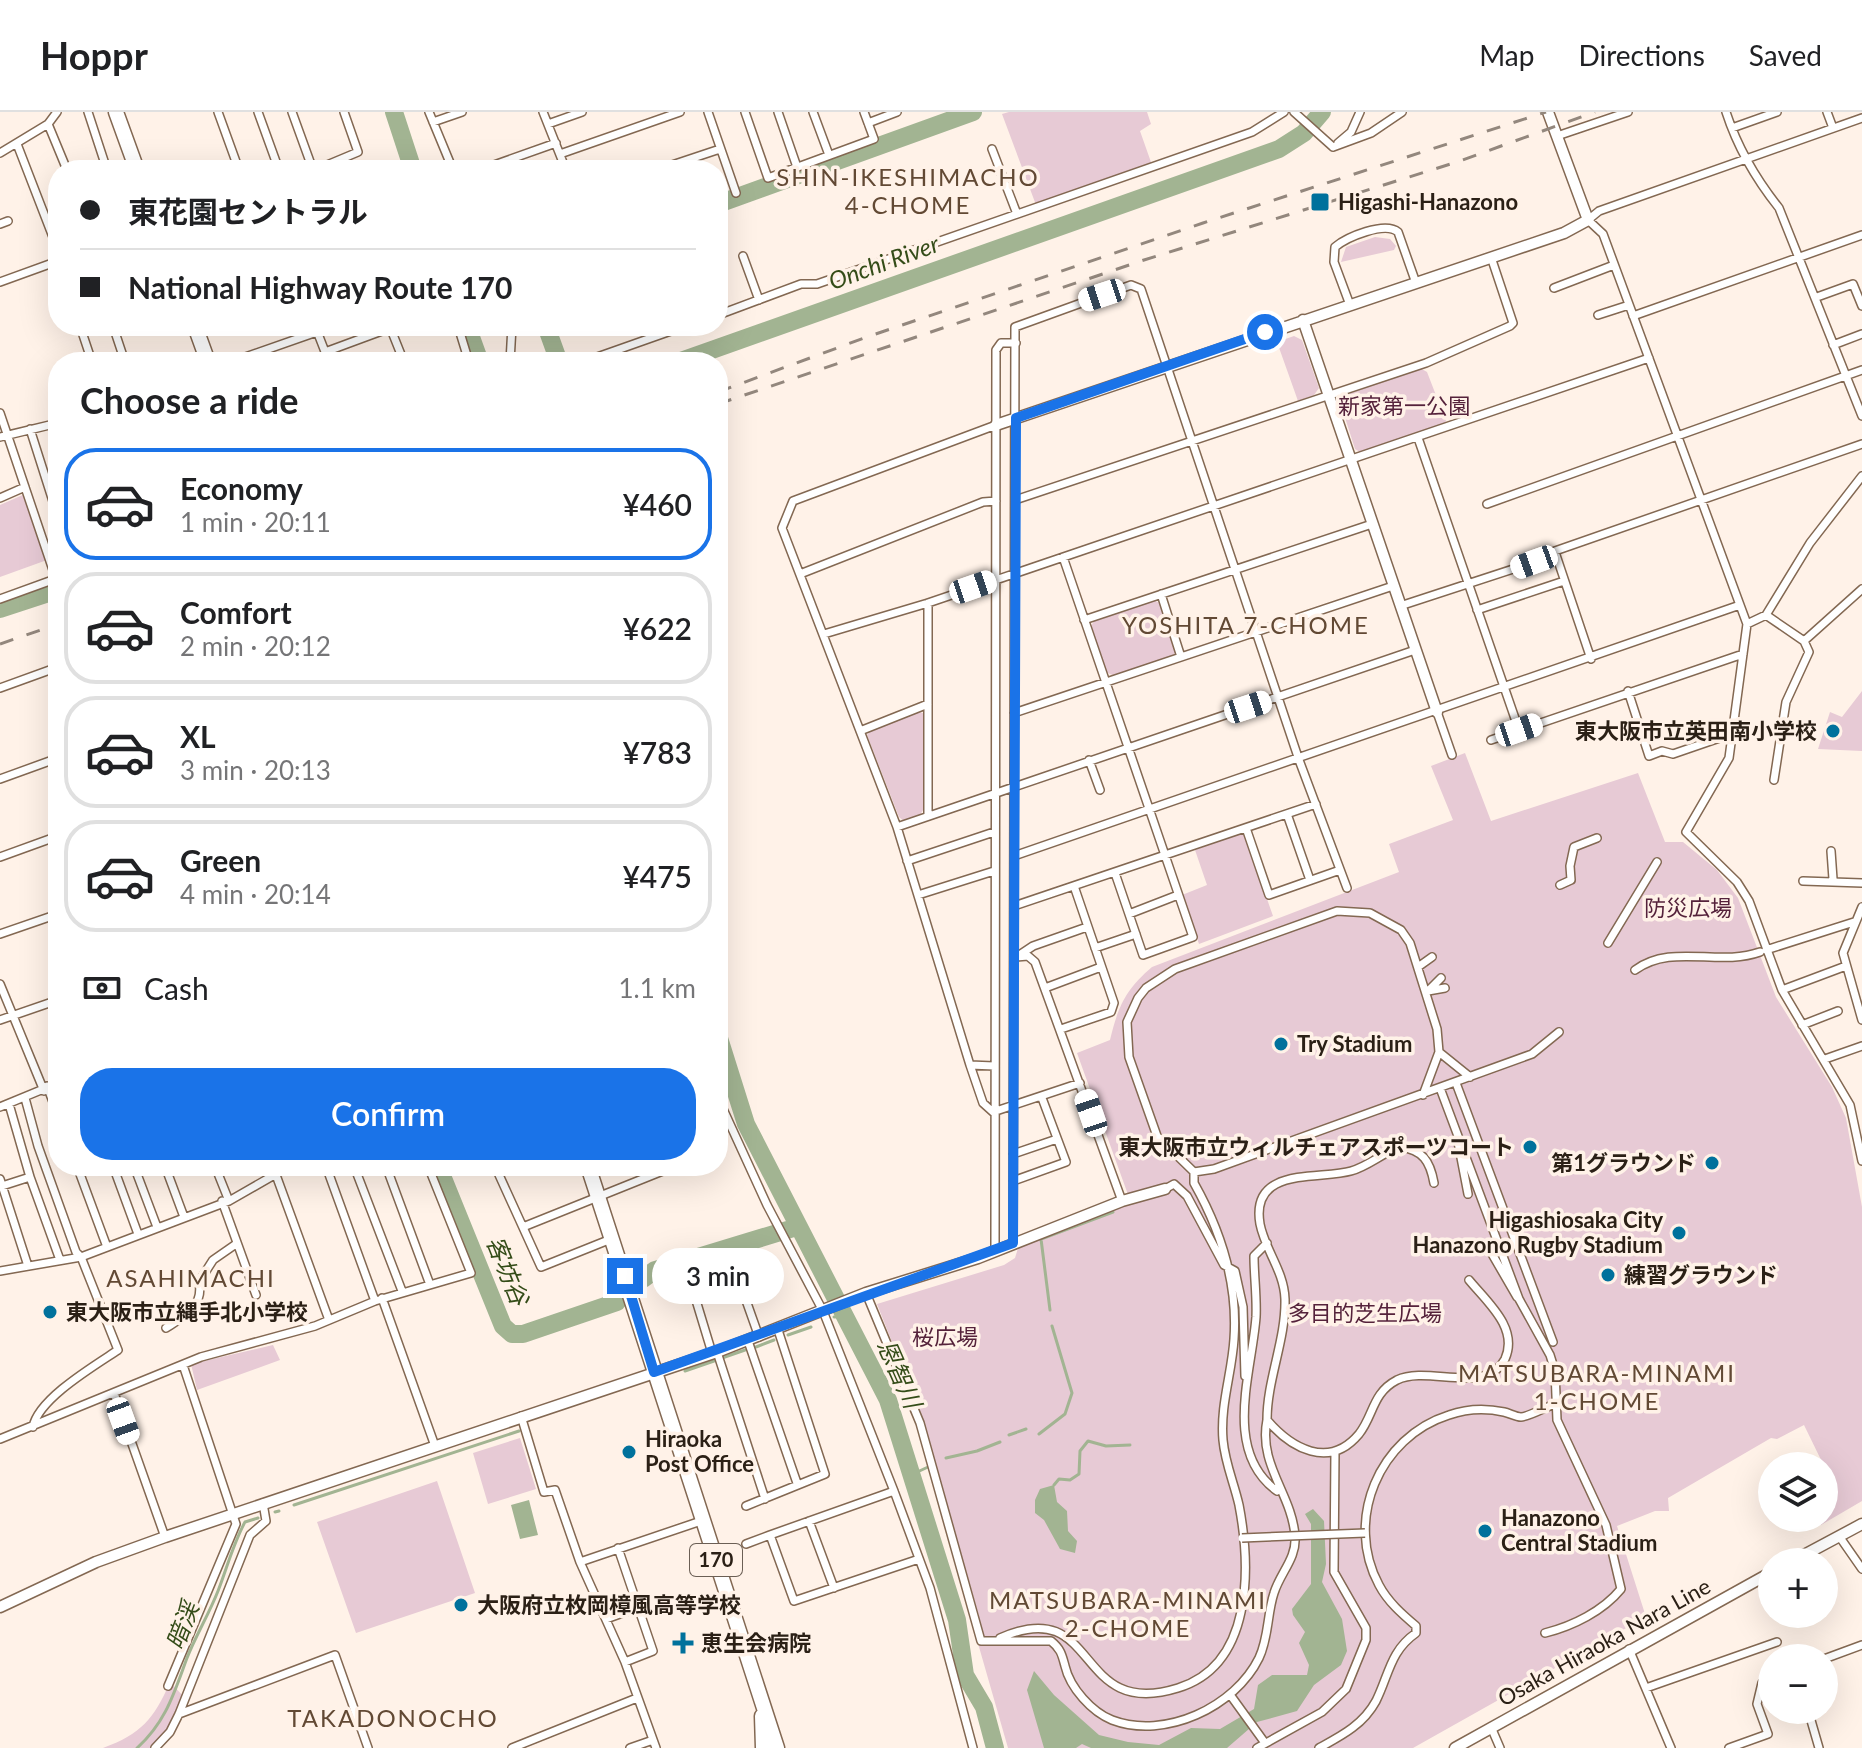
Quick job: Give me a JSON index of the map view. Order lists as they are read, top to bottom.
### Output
{
  "streets": {
    "highway": ["170"],
    "street": ["Osaka Hiraoka Nara Line"]
  },
  "districts": [
    "SHIN-IKESHIMACHO 4-CHOME",
    "YOSHITA 7-CHOME",
    "ASAHIMACHI",
    "MATSUBARA-MINAMI 1-CHOME",
    "MATSUBARA-MINAMI 2-CHOME",
    "TAKADONOCHO"
  ],
  "water": [
    "Onchi River",
    "客坊谷",
    "恩智川",
    "暗渓"
  ],
  "parks": [
    "新家第一公園",
    "防災広場",
    "多目的芝生広場",
    "桜広場"
  ],
  "places": {
    "transit": ["Higashi-Hanazono"],
    "other": [
      "東大阪市立英田南小学校",
      "Try Stadium",
      "東大阪市立ウィルチェアスポーツコート",
      "第1グラウンド",
      "Higashiosaka City Hanazono Rugby Stadium",
      "練習グラウンド",
      "東大阪市立縄手北小学校",
      "Hiraoka Post Office",
      "Hanazono Central Stadium",
      "大阪府立枚岡樟風高等学校"
    ],
    "health": ["恵生会病院"]
  },
  "page": {
    "header": "Hoppr",
    "nav": ["Map", "Directions", "Saved"],
    "banner": ["東花園セントラル", "National Highway Route 170"],
    "heading": "Choose a ride",
    "list": [
      {
        "name": "Economy",
        "note": "1 min · 20:11",
        "value": "¥460"
      },
      {
        "name": "Comfort",
        "note": "2 min · 20:12",
        "value": "¥622"
      },
      {
        "name": "XL",
        "note": "3 min · 20:13",
        "value": "¥783"
      },
      {
        "name": "Green",
        "note": "4 min · 20:14",
        "value": "¥475"
      }
    ],
    "pay": ["Cash", "1.1 km"],
    "buttons": "Confirm",
    "bubble": "3 min",
    "map_buttons": ["+", "−"]
  }
}
